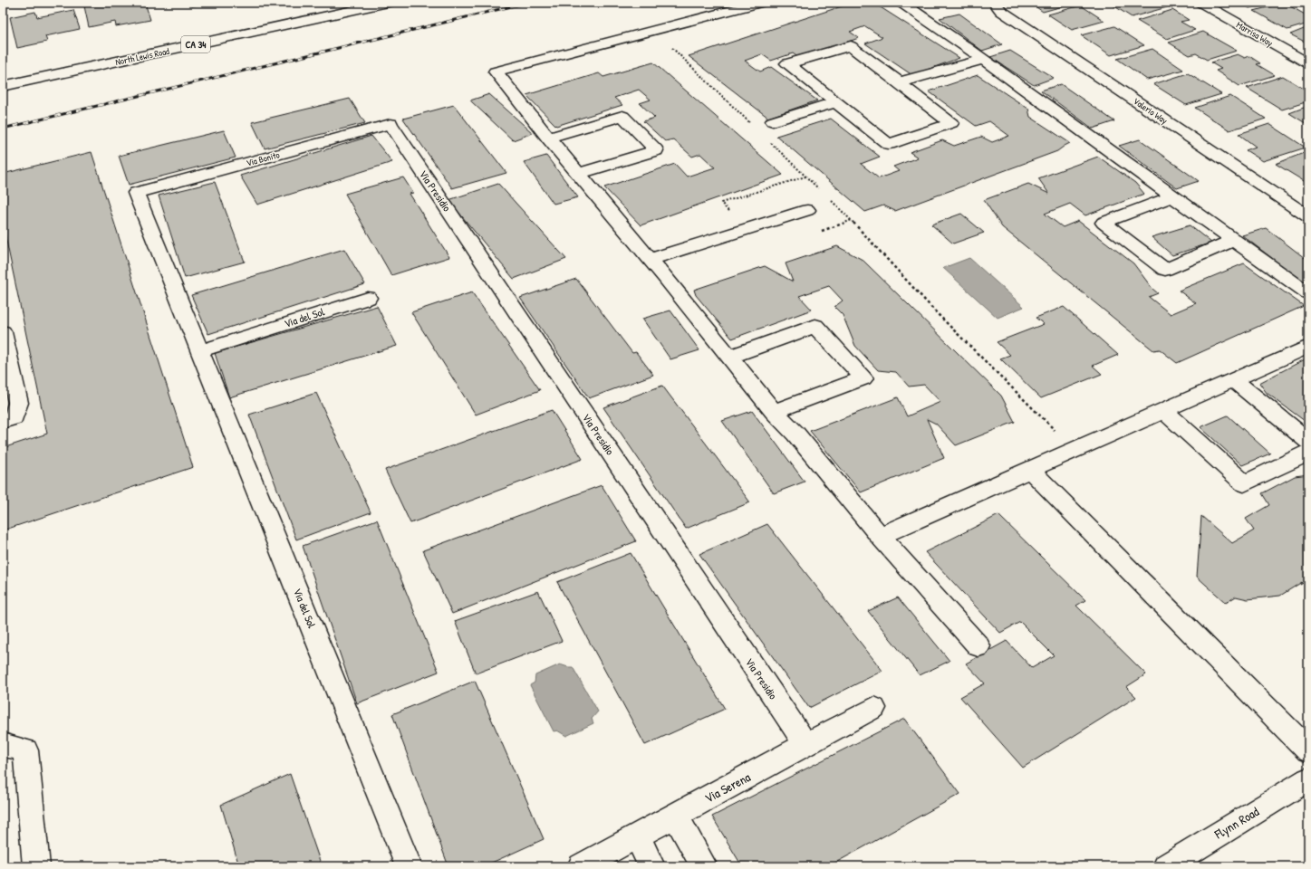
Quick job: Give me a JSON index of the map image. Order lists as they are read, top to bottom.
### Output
{
  "streets": {
    "street": [
      "Marrisa Way",
      "CA 34",
      "North Lewis Road",
      "Valerio Way",
      "Via Bonito",
      "Via Presidio",
      "Via del Sol",
      "Via Serena",
      "Flynn Road"
    ]
  },
  "crossings": [
    ["Via Bonito", "Via Presidio"],
    ["Via Bonito", "Via del Sol"],
    ["Via Presidio", "Via Serena"]
  ]
}
